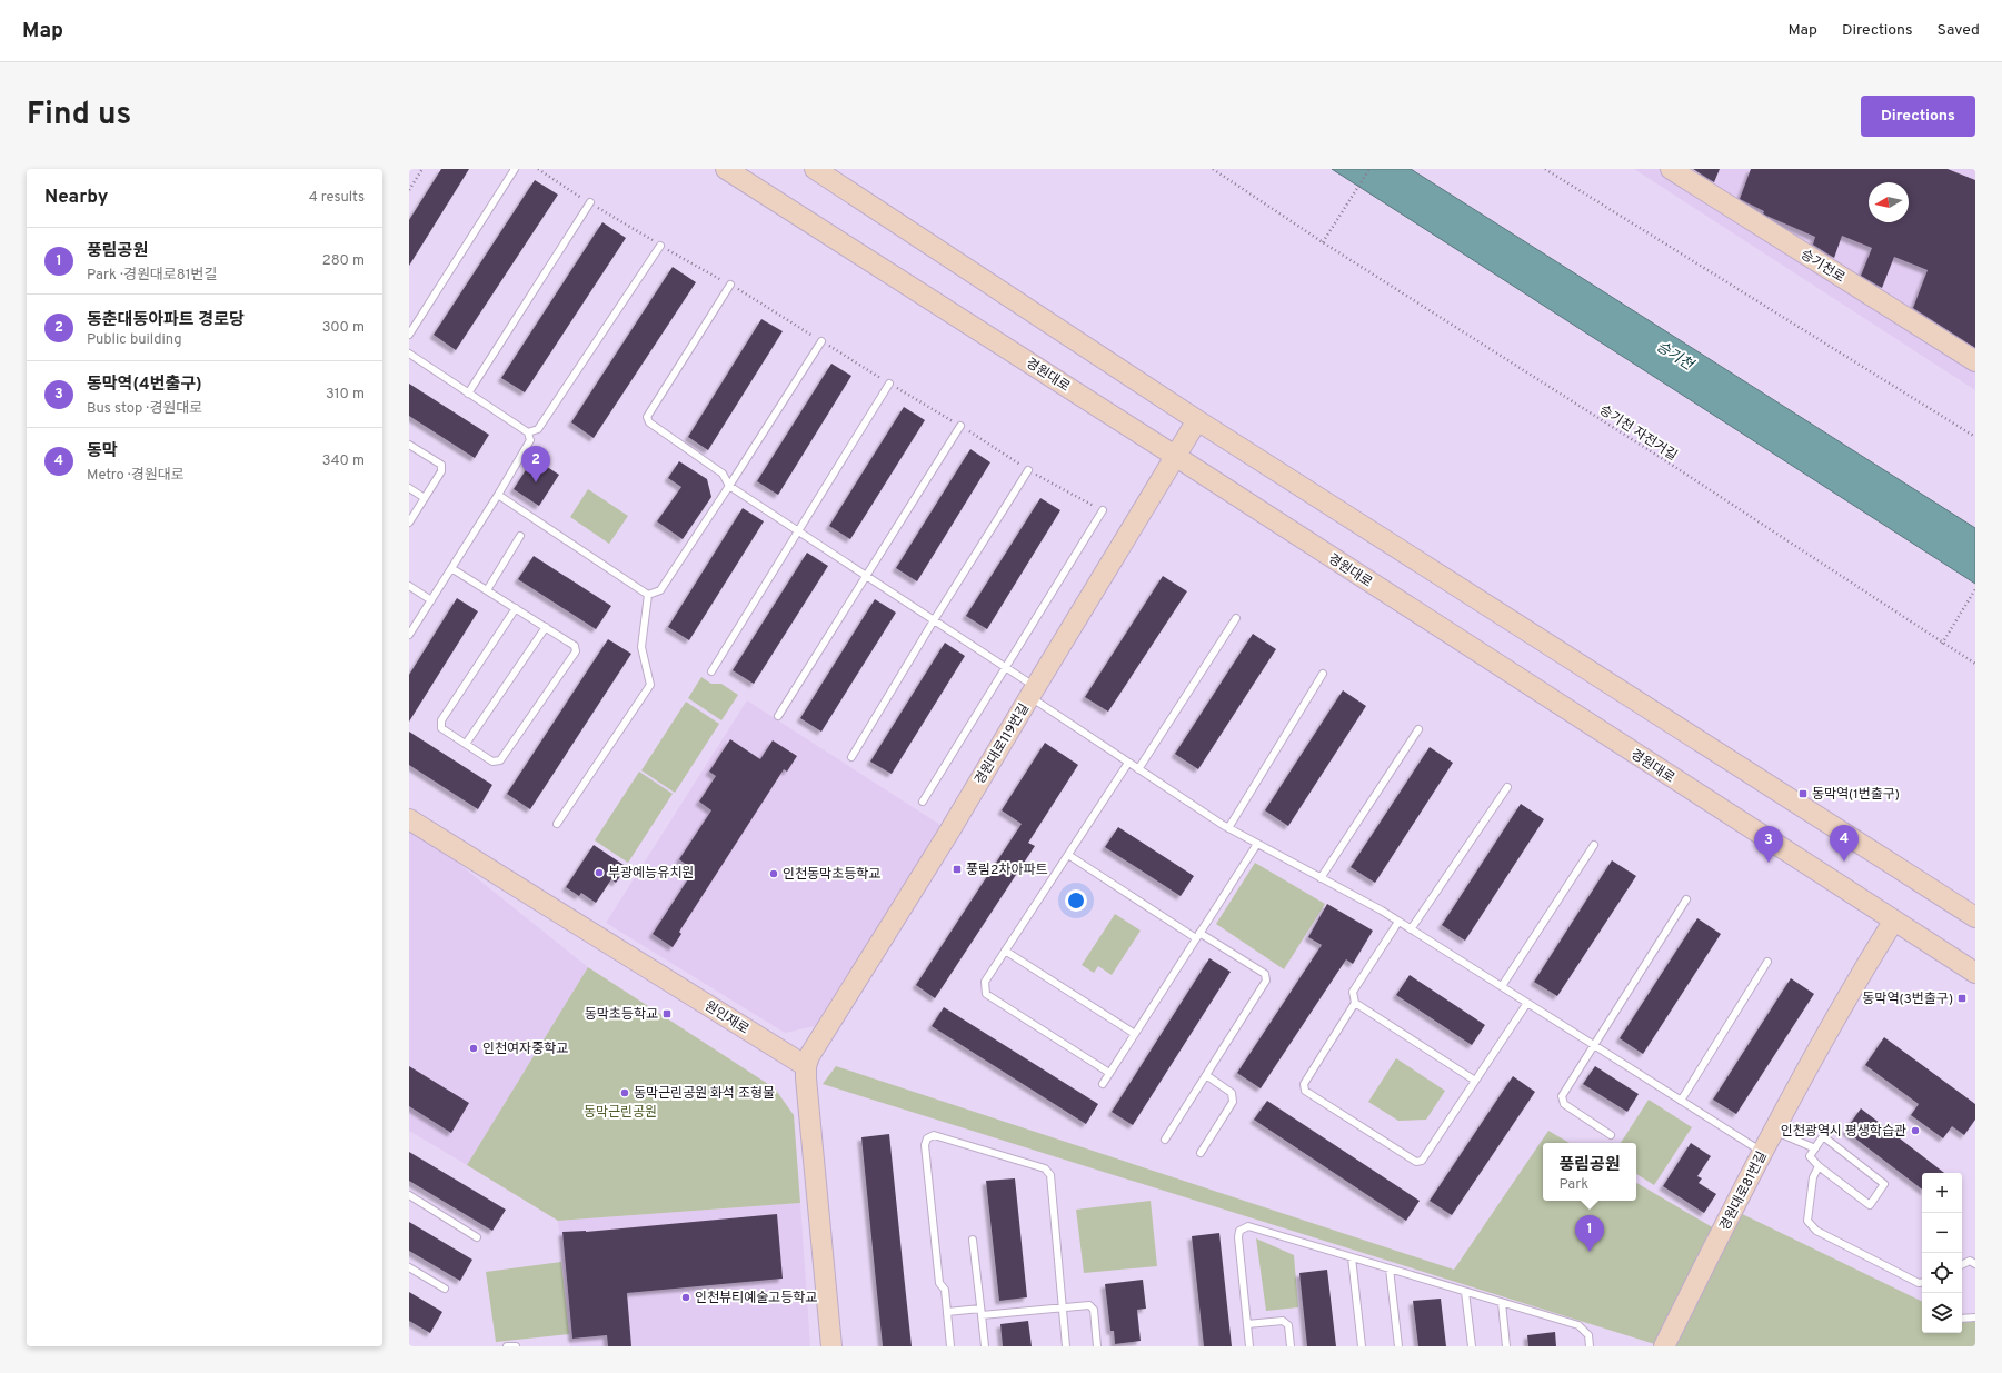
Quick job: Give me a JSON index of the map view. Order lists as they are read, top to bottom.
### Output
{
  "streets": {
    "main road": [
      "승기천로",
      "경원대로",
      "경원대로119번길",
      "원인재로",
      "경원대로81번길"
    ],
    "path": ["승기천 자전거길"]
  },
  "crossings": [
    ["경원대로", "경원대로119번길"],
    ["경원대로", "경원대로81번길"],
    ["경원대로119번길", "원인재로"]
  ],
  "water": ["승기천"],
  "parks": ["동막근린공원"],
  "places": {
    "transit": [
      "동막역(1번출구)",
      "풍림2차아파트",
      "동막역(3번출구)",
      "동막초등학교"
    ],
    "other": [
      "부광예능유치원",
      "인천동막초등학교",
      "인천여자중학교",
      "동막근린공원 화석 조형물",
      "인천광역시 평생학습관",
      "인천뷰티예술고등학교"
    ]
  },
  "north": "left",
  "page": {
    "header": "Map",
    "nav": ["Map", "Directions", "Saved"],
    "title": "Find us",
    "buttons": "Directions",
    "heading": ["Nearby", "4 results"],
    "list": [
      {
        "mark": "1",
        "name": "풍림공원",
        "note": "Park · 경원대로81번길",
        "value": "280 m"
      },
      {
        "mark": "2",
        "name": "동춘대동아파트 경로당",
        "note": "Public building",
        "value": "300 m"
      },
      {
        "mark": "3",
        "name": "동막역(4번출구)",
        "note": "Bus stop · 경원대로",
        "value": "310 m"
      },
      {
        "mark": "4",
        "name": "동막",
        "note": "Metro · 경원대로",
        "value": "340 m"
      }
    ],
    "pins": [
      "2",
      "4",
      "3",
      "1"
    ],
    "popup": ["풍림공원", "Park"],
    "map_buttons": ["+", "−"]
  }
}
